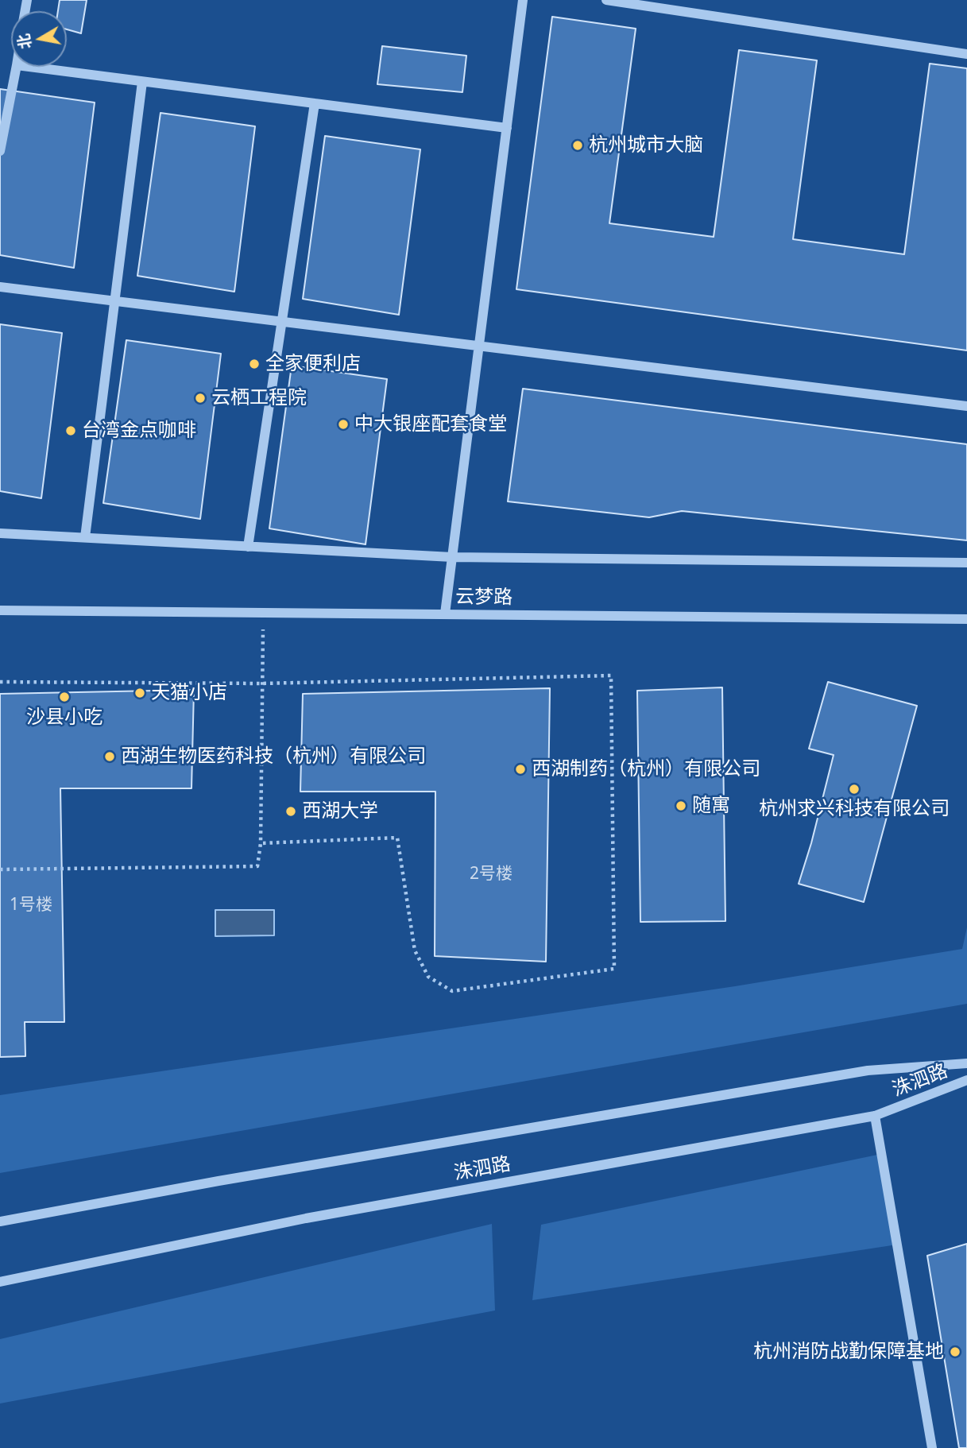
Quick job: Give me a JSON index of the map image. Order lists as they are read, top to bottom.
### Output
{
  "streets": {
    "street": ["云梦路", "洙泗路"]
  },
  "places": [
    "杭州城市大脑",
    "全家便利店",
    "云栖工程院",
    "中大银座配套食堂",
    "台湾金点咖啡",
    "天猫小店",
    "沙县小吃",
    "西湖生物医药科技（杭州）有限公司",
    "西湖制药（杭州）有限公司",
    "杭州求兴科技有限公司",
    "随寓",
    "西湖大学",
    "杭州消防战勤保障基地"
  ],
  "house_numbers": ["2号楼", "1号楼"],
  "north": "left"
}
